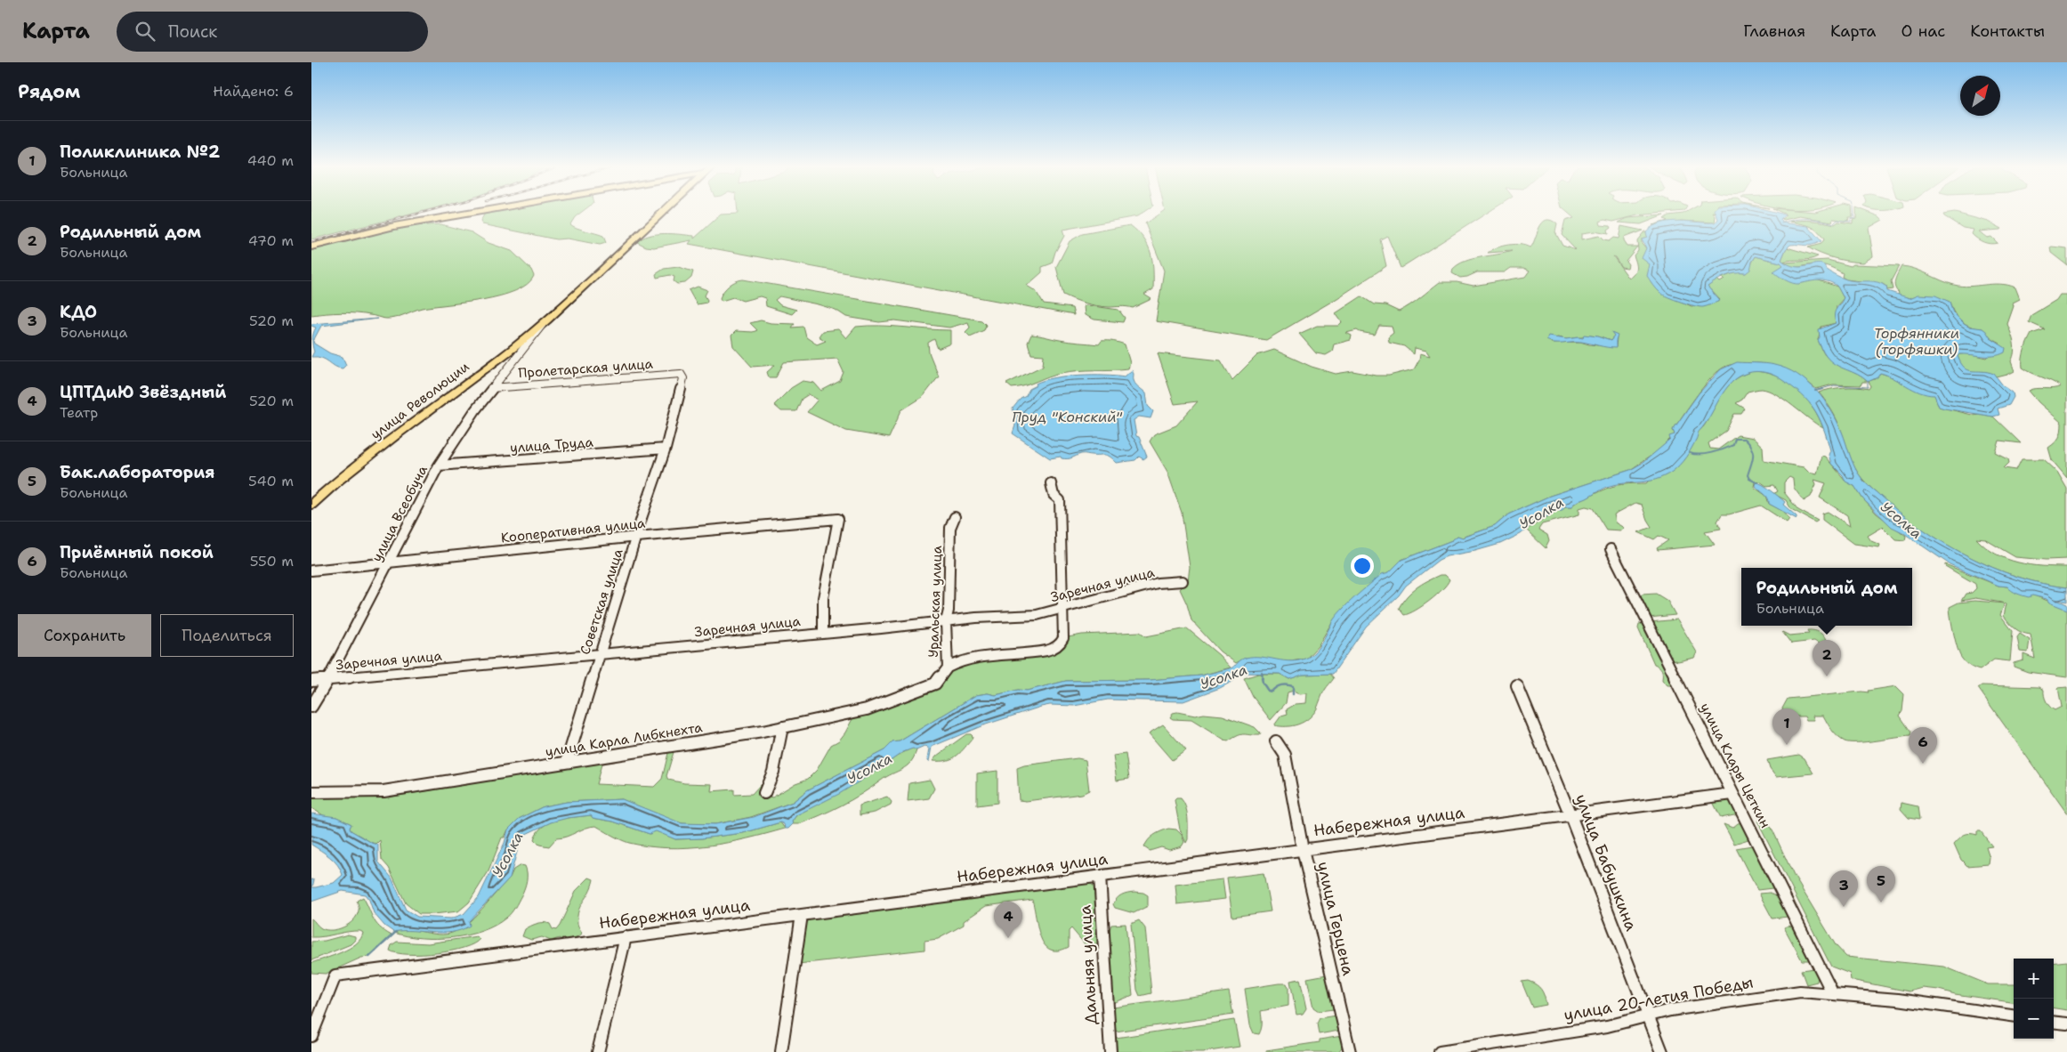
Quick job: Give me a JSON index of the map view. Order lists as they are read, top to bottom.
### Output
{
  "streets": {
    "main road": ["улица Революции"],
    "street": [
      "Пролетарская улица",
      "улица Труда",
      "улица Всеобуча",
      "Кооперативная улица",
      "Заречная улица",
      "Советская улица",
      "Уральская улица",
      "улица Карла Либкнехта",
      "улица Клары Цеткин",
      "Набережная улица",
      "улица Бабушкина",
      "улица Герцена",
      "Дальняя улица",
      "улица 20-летия Победы"
    ]
  },
  "crossings": [
    ["Пролетарская улица", "улица Всеобуча"],
    ["Пролетарская улица", "Советская улица"],
    ["улица Революции", "улица Всеобуча"],
    ["улица Труда", "улица Всеобуча"],
    ["улица Труда", "Советская улица"],
    ["улица Всеобуча", "Кооперативная улица"],
    ["улица Всеобуча", "Заречная улица"],
    ["Кооперативная улица", "Заречная улица"],
    ["Кооперативная улица", "Советская улица"],
    ["Заречная улица", "Советская улица"],
    ["Заречная улица", "Уральская улица"],
    ["Советская улица", "улица Карла Либкнехта"],
    ["Уральская улица", "улица Карла Либкнехта"],
    ["улица Клары Цеткин", "Набережная улица"],
    ["улица Клары Цеткин", "улица 20-летия Победы"],
    ["Набережная улица", "улица Бабушкина"],
    ["Набережная улица", "улица Герцена"],
    ["Набережная улица", "Дальняя улица"],
    ["улица Бабушкина", "улица 20-летия Победы"]
  ],
  "water": ["Торфянники (торфяшки)", "Пруд \"Конский\"", "Усолка"],
  "north": "top right",
  "page": {
    "header": "Карта",
    "search": "Поиск",
    "nav": [
      "Главная",
      "Карта",
      "О нас",
      "Контакты"
    ],
    "heading": ["Рядом", "Найдено: 6"],
    "list": [
      {
        "mark": "1",
        "name": "Поликлиника №2",
        "note": "Больница",
        "value": "440 m"
      },
      {
        "mark": "2",
        "name": "Родильный дом",
        "note": "Больница",
        "value": "470 m"
      },
      {
        "mark": "3",
        "name": "КДО",
        "note": "Больница",
        "value": "520 m"
      },
      {
        "mark": "4",
        "name": "ЦПТДиЮ Звёздный",
        "note": "Театр",
        "value": "520 m"
      },
      {
        "mark": "5",
        "name": "Бак.лаборатория",
        "note": "Больница",
        "value": "540 m"
      },
      {
        "mark": "6",
        "name": "Приёмный покой",
        "note": "Больница",
        "value": "550 m"
      }
    ],
    "popup": ["Родильный дом", "Больница"],
    "buttons": ["Сохранить", "Поделиться"],
    "pins": [
      "2",
      "1",
      "6",
      "5",
      "3",
      "4"
    ],
    "map_buttons": ["+", "−"]
  }
}
